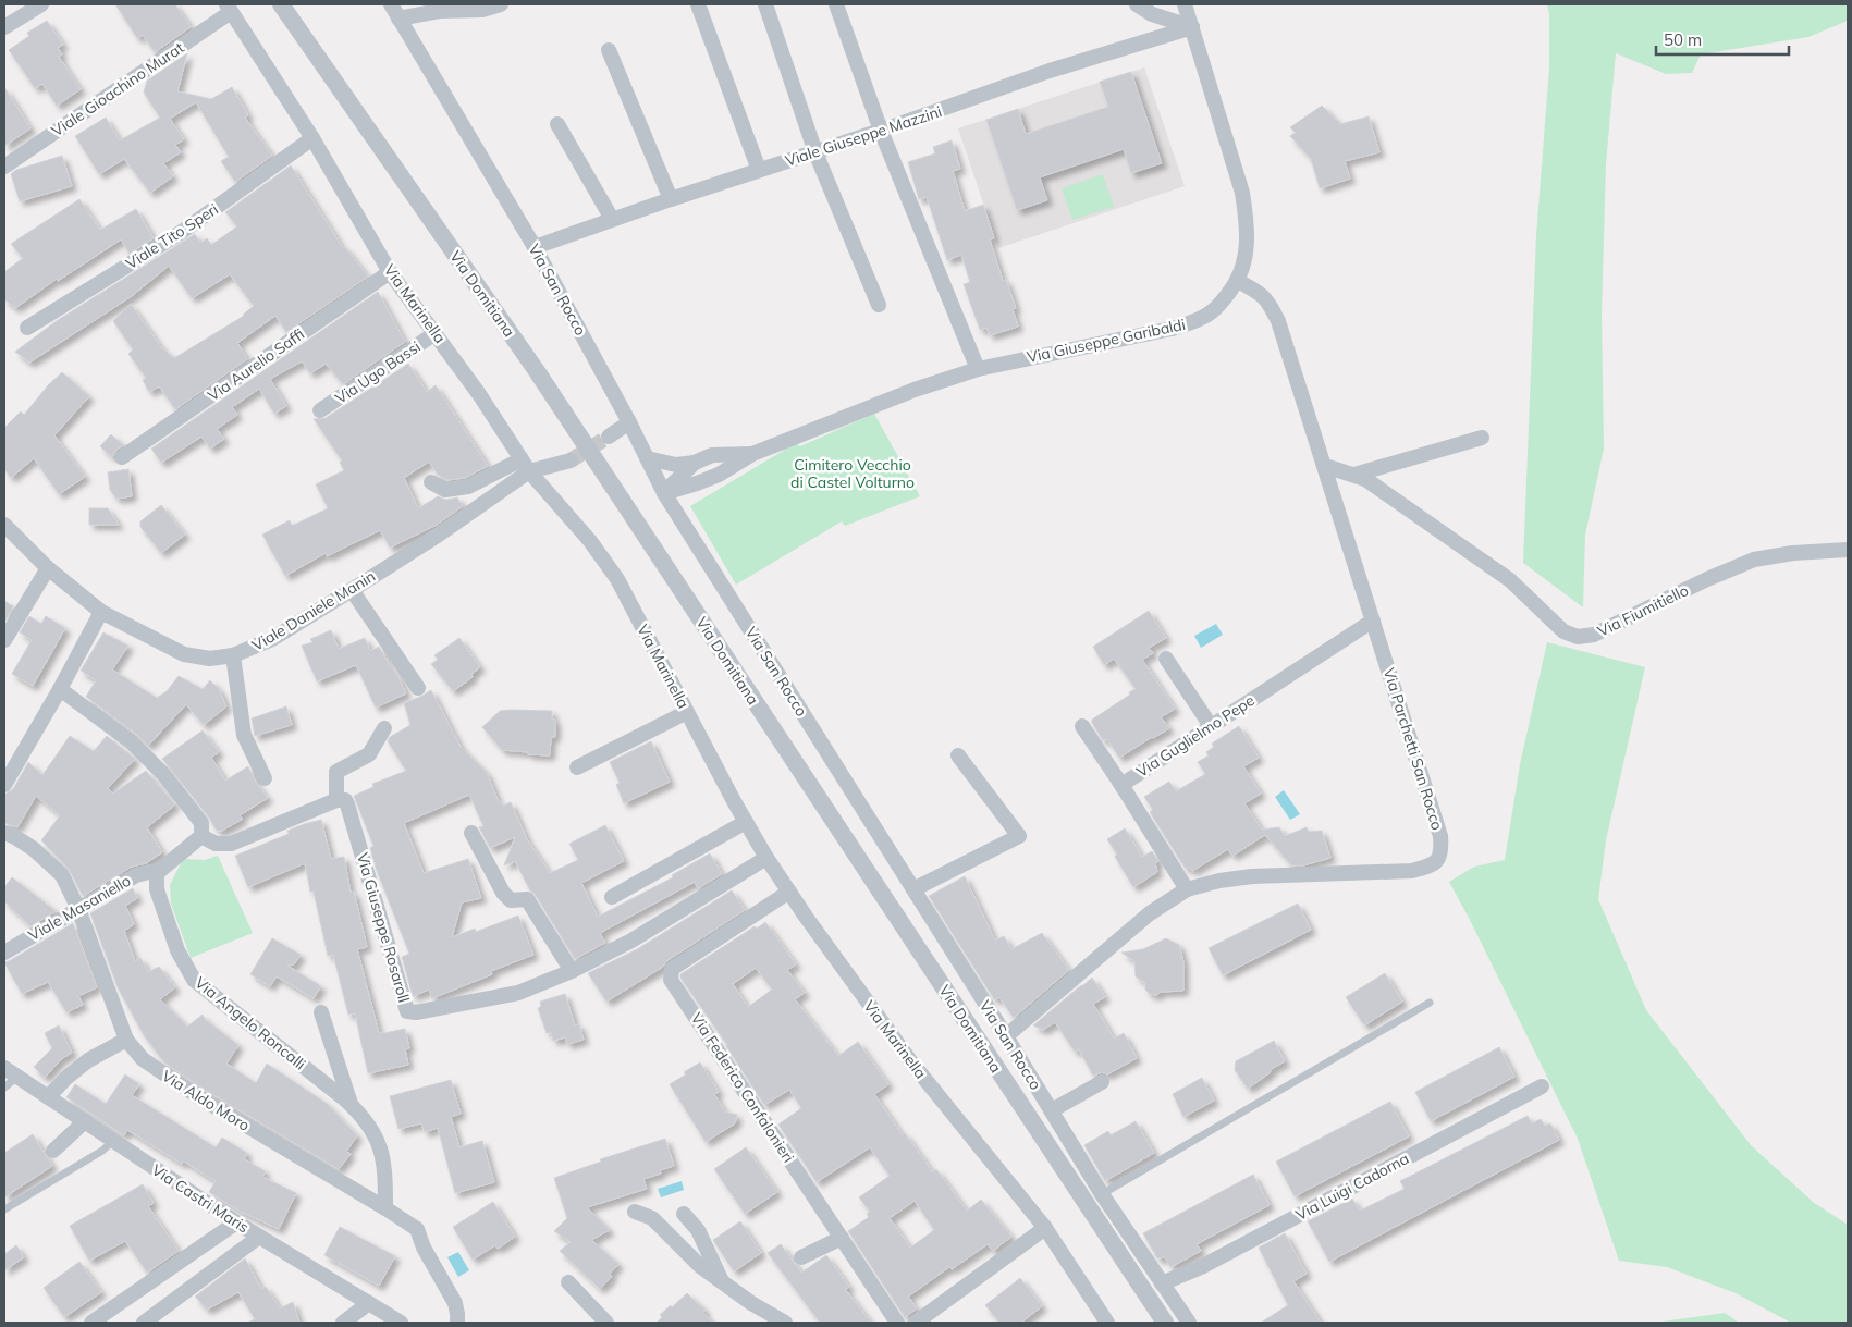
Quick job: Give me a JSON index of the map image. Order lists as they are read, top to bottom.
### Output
{
  "streets": {
    "street": [
      "Viale Gioachino Murat",
      "Viale Giuseppe Mazzini",
      "Viale Tito Speri",
      "Via San Rocco",
      "Via Domitiana",
      "Via Marinella",
      "Via Giuseppe Garibaldi",
      "Via Aurelio Saffi",
      "Via Ugo Bassi",
      "Viale Daniele Manin",
      "Via Fiumitiello",
      "Via Guglielmo Pepe",
      "Via Parchetti San Rocco",
      "Viale Masaniello",
      "Via Giuseppe Rosaroll",
      "Via Angelo Roncalli",
      "Via Federico Confalonieri",
      "Via Aldo Moro",
      "Via Luigi Cadorna",
      "Via Castri Maris"
    ]
  },
  "crossings": [
    ["Viale Gioachino Murat", "Via Marinella"],
    ["Viale Giuseppe Mazzini", "Via San Rocco"],
    ["Viale Giuseppe Mazzini", "Via Giuseppe Garibaldi"],
    ["Viale Tito Speri", "Via Marinella"],
    ["Via San Rocco", "Via Giuseppe Garibaldi"],
    ["Via San Rocco", "Via Parchetti San Rocco"],
    ["Via San Rocco", "Via Luigi Cadorna"],
    ["Via Marinella", "Via Aurelio Saffi"],
    ["Via Marinella", "Via Ugo Bassi"],
    ["Via Marinella", "Viale Daniele Manin"],
    ["Via Marinella", "Via Giuseppe Rosaroll"],
    ["Via Marinella", "Via Federico Confalonieri"],
    ["Via Giuseppe Garibaldi", "Via Parchetti San Rocco"],
    ["Via Fiumitiello", "Via Parchetti San Rocco"],
    ["Via Guglielmo Pepe", "Via Parchetti San Rocco"],
    ["Viale Masaniello", "Via Angelo Roncalli"],
    ["Viale Masaniello", "Via Aldo Moro"],
    ["Via Angelo Roncalli", "Via Aldo Moro"]
  ],
  "parks": ["Cimitero Vecchio di Castel Volturno"],
  "scale_bar": "50 m"
}
